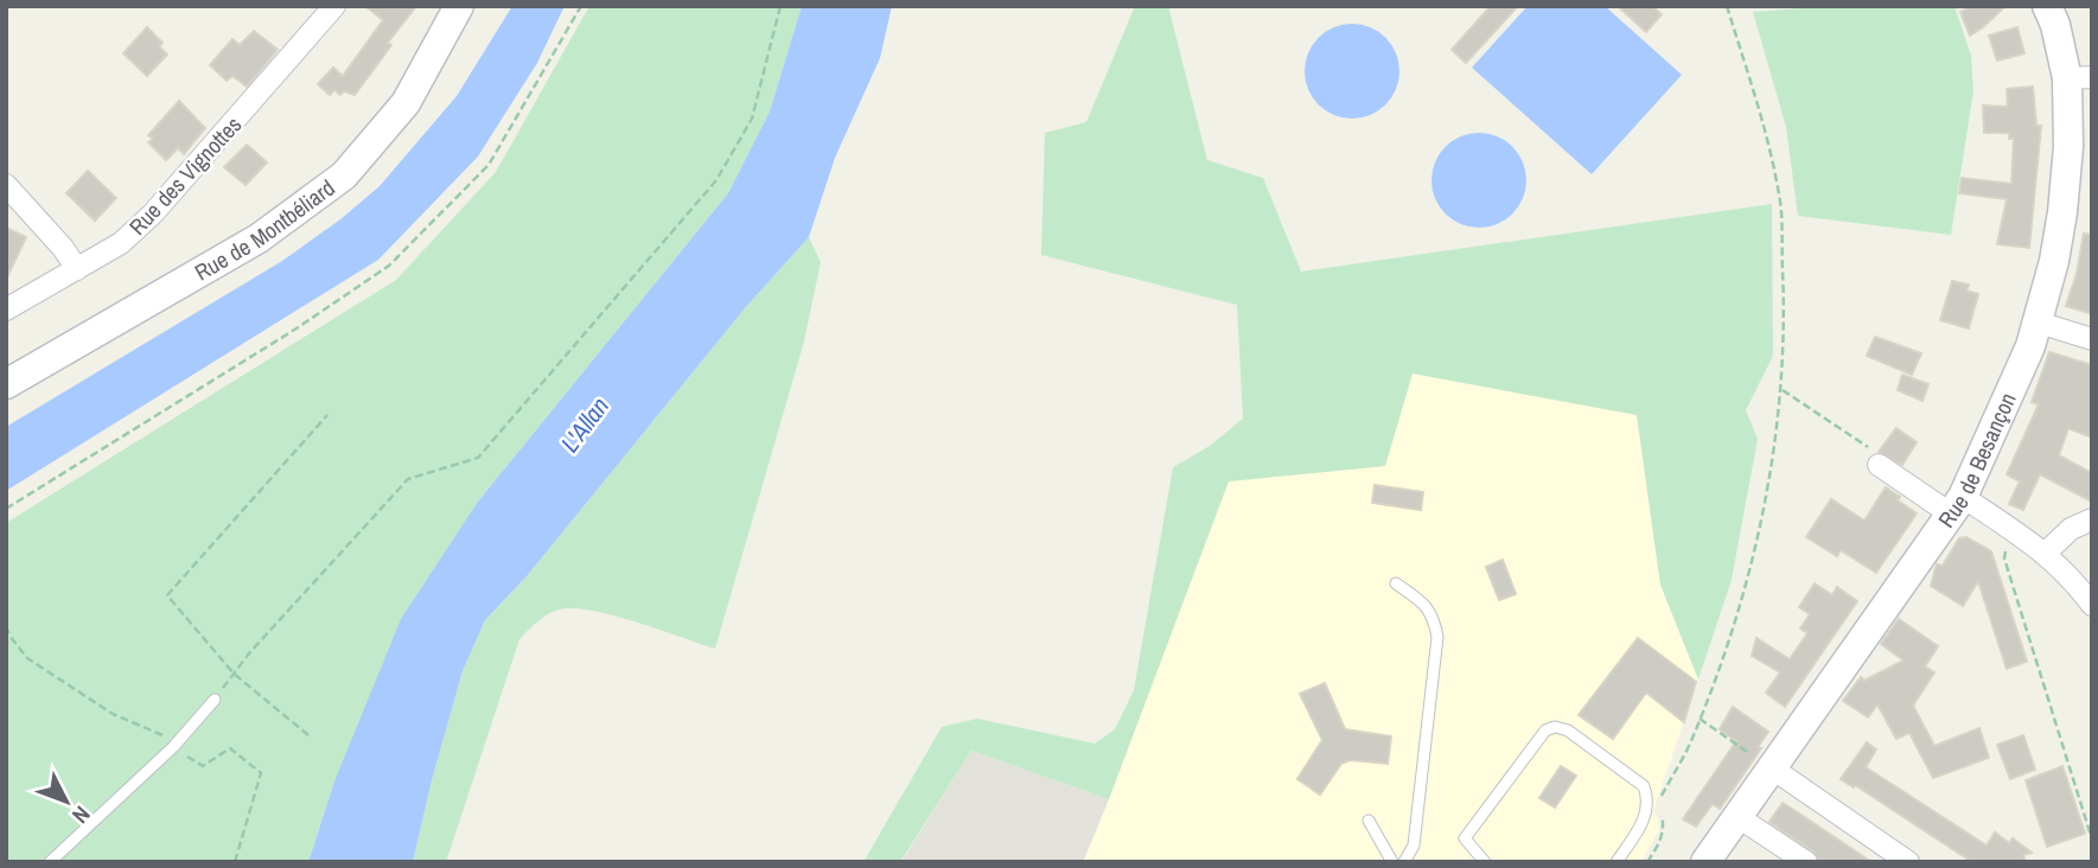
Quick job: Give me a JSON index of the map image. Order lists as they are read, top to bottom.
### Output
{
  "streets": {
    "main road": ["Rue de Montbéliard", "Rue de Besançon"],
    "street": ["Rue des Vignottes"]
  },
  "water": ["L'Allan"],
  "north": "bottom right"
}
